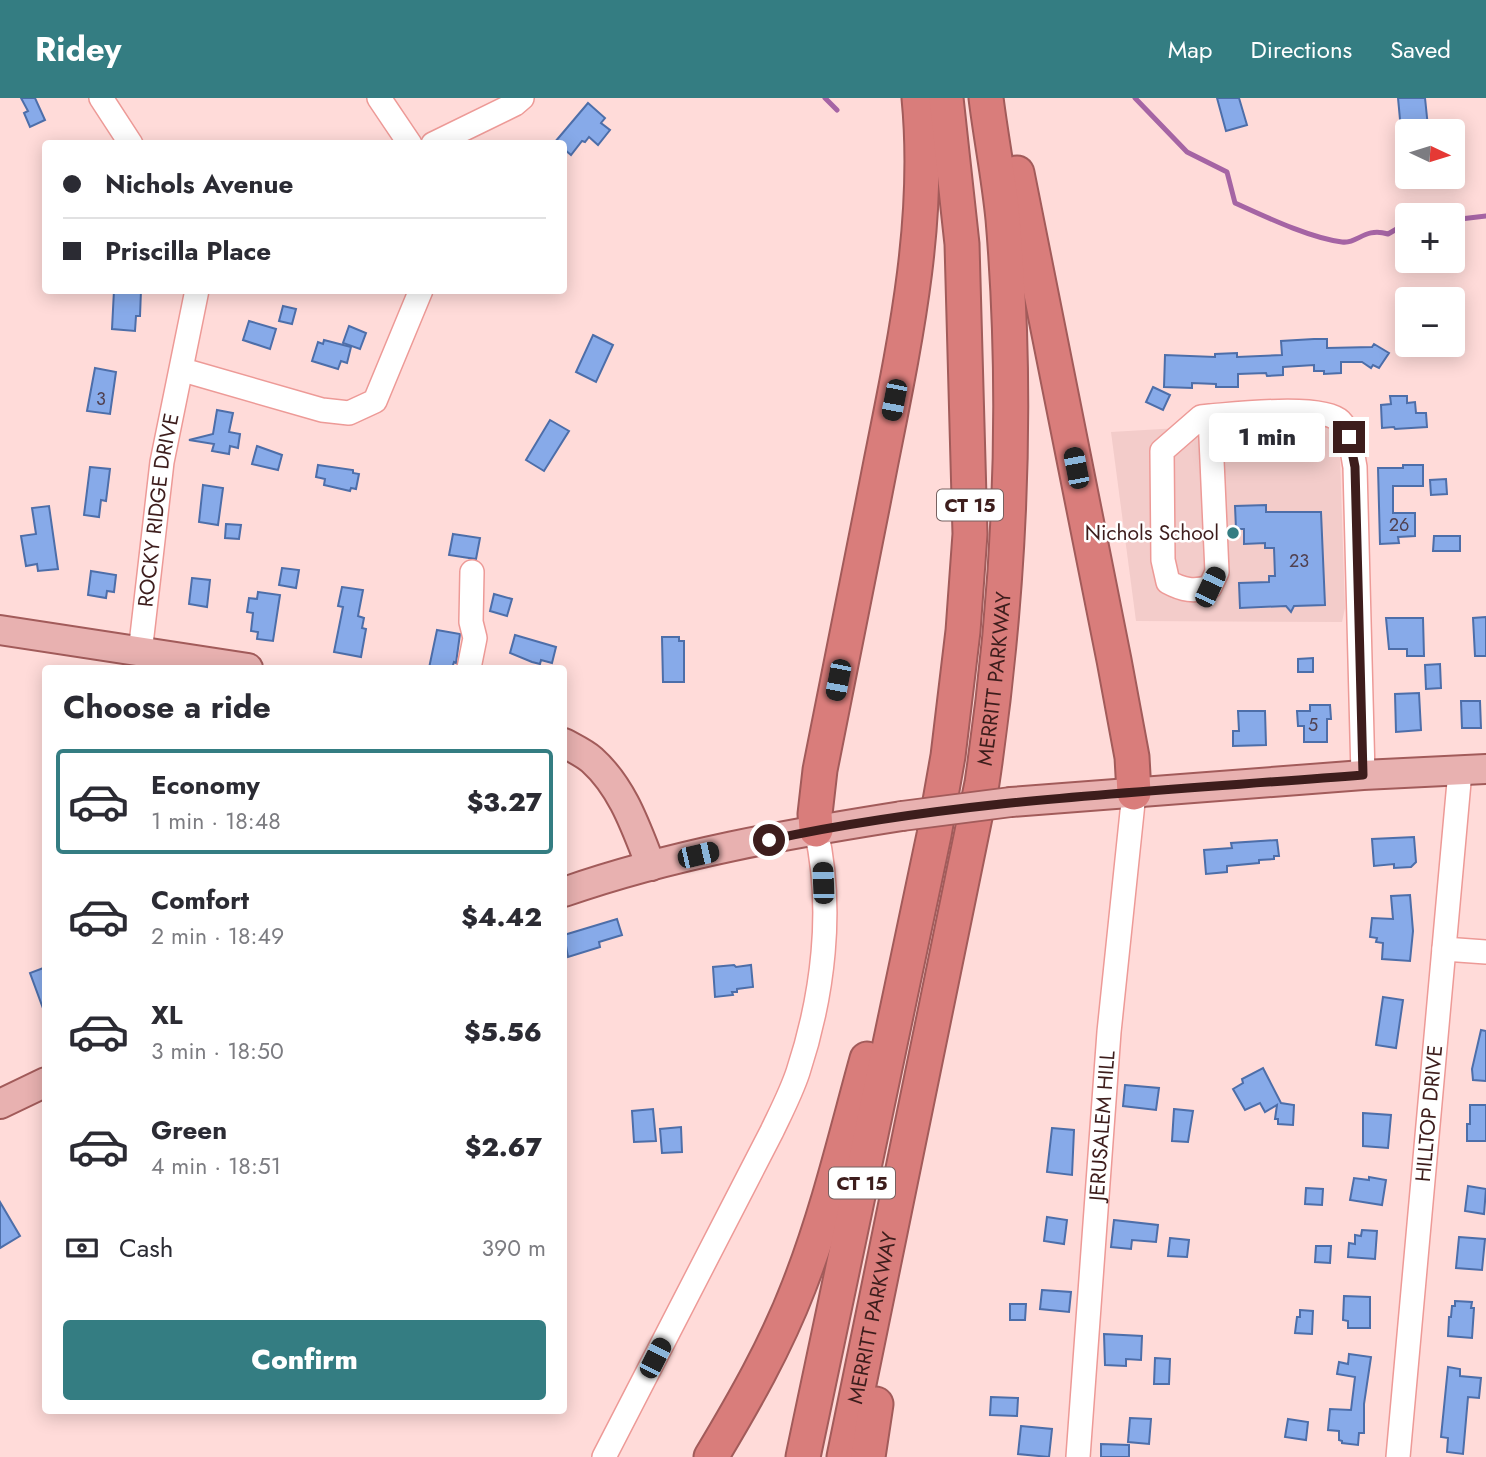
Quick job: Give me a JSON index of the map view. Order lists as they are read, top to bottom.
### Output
{
  "streets": {
    "highway": ["CT 15", "MERRITT PARKWAY"],
    "street": ["ROCKY RIDGE DRIVE", "HILLTOP DRIVE", "JERUSALEM HILL"]
  },
  "places": ["Nichols School"],
  "house_numbers": [
    "3",
    "26",
    "23",
    "5"
  ],
  "north": "right",
  "page": {
    "header": "Ridey",
    "nav": ["Map", "Directions", "Saved"],
    "map_buttons": ["+", "−"],
    "banner": ["Nichols Avenue", "Priscilla Place"],
    "bubble": "1 min",
    "heading": "Choose a ride",
    "list": [
      {
        "name": "Economy",
        "note": "1 min · 18:48",
        "value": "$3.27"
      },
      {
        "name": "Comfort",
        "note": "2 min · 18:49",
        "value": "$4.42"
      },
      {
        "name": "XL",
        "note": "3 min · 18:50",
        "value": "$5.56"
      },
      {
        "name": "Green",
        "note": "4 min · 18:51",
        "value": "$2.67"
      }
    ],
    "pay": ["Cash", "390 m"],
    "buttons": "Confirm"
  }
}
